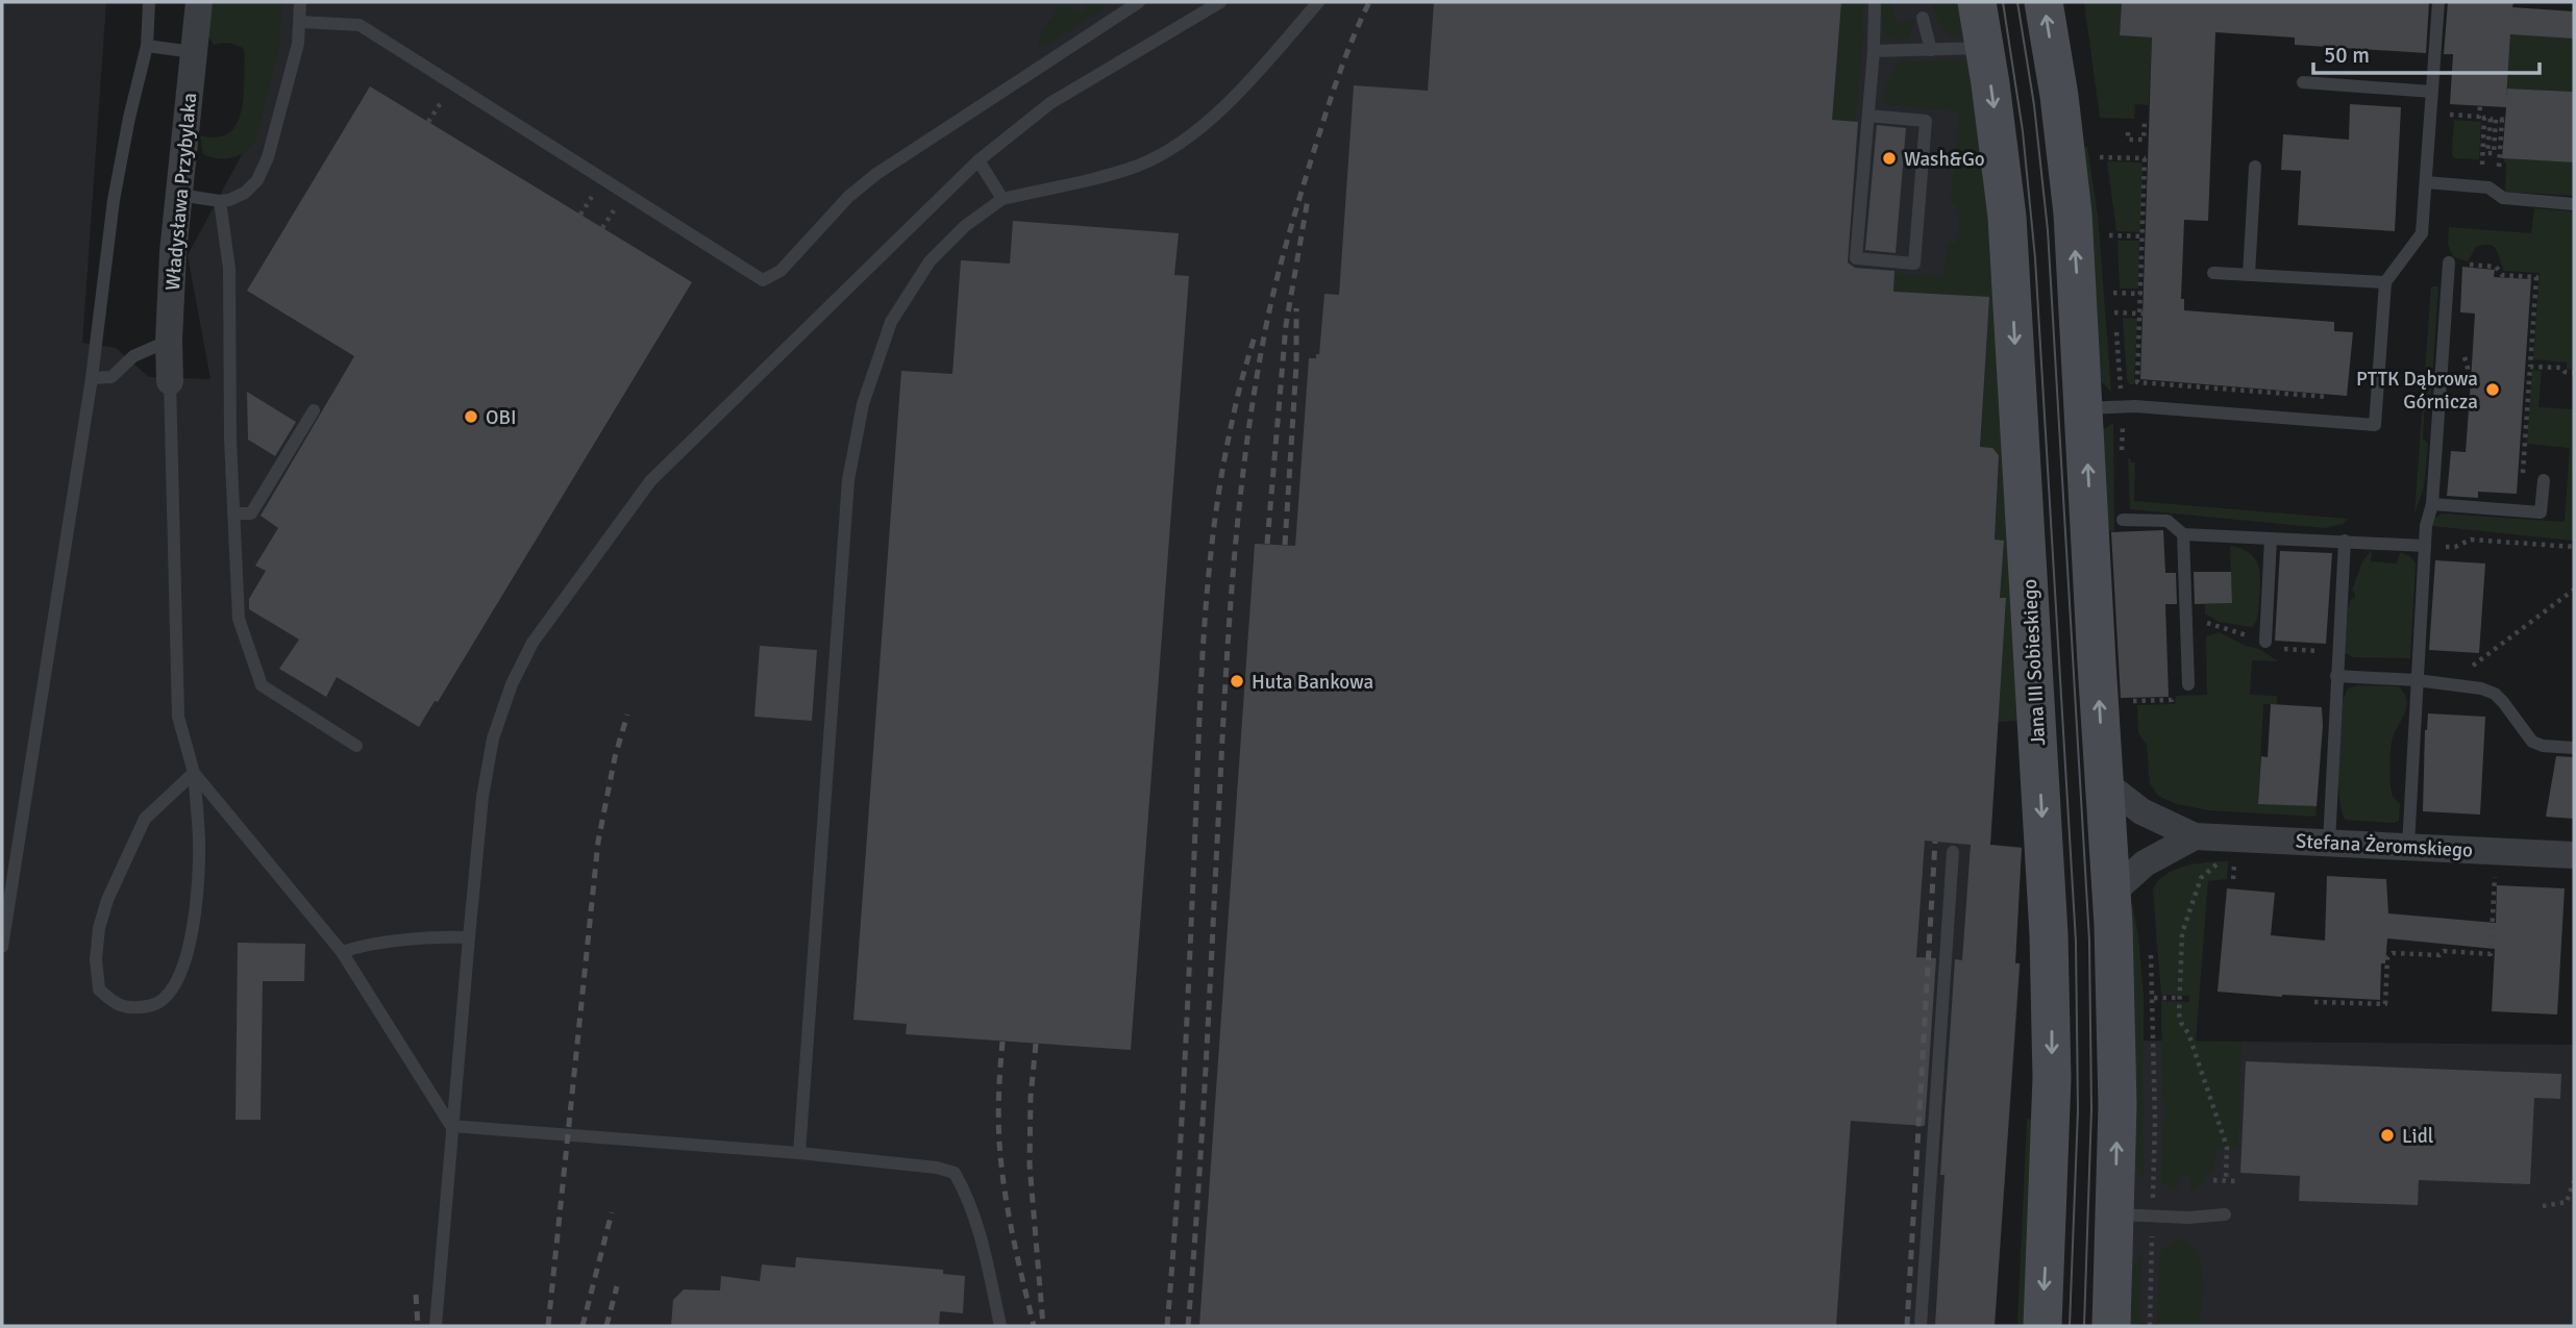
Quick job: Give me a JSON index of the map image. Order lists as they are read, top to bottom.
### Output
{
  "streets": {
    "main road": ["Jana III Sobieskiego"],
    "street": ["Władysława Przybylaka", "Stefana Żeromskiego"]
  },
  "places": [
    "Wash&Go",
    "PTTK Dąbrowa Górnicza",
    "OBI",
    "Huta Bankowa",
    "Lidl"
  ],
  "scale_bar": "50 m"
}
